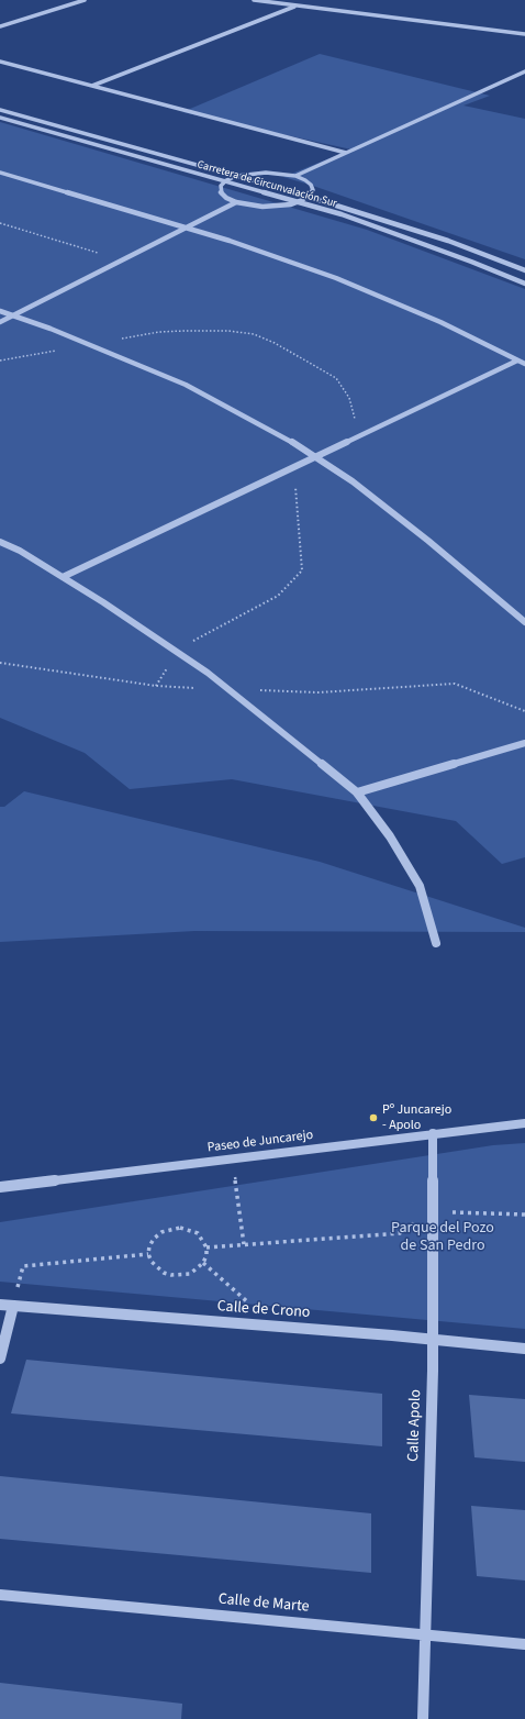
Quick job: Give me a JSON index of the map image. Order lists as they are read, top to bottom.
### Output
{
  "streets": {
    "street": [
      "Carretera de Circunvalación Sur",
      "Paseo de Juncarejo",
      "Calle de Crono",
      "Calle Apolo",
      "Calle de Marte"
    ]
  },
  "crossings": [
    ["Paseo de Juncarejo", "Calle Apolo"],
    ["Calle de Crono", "Calle Apolo"],
    ["Calle Apolo", "Calle de Marte"]
  ],
  "parks": ["Parque del Pozo de San Pedro"],
  "places": ["Pº Juncarejo - Apolo"]
}
